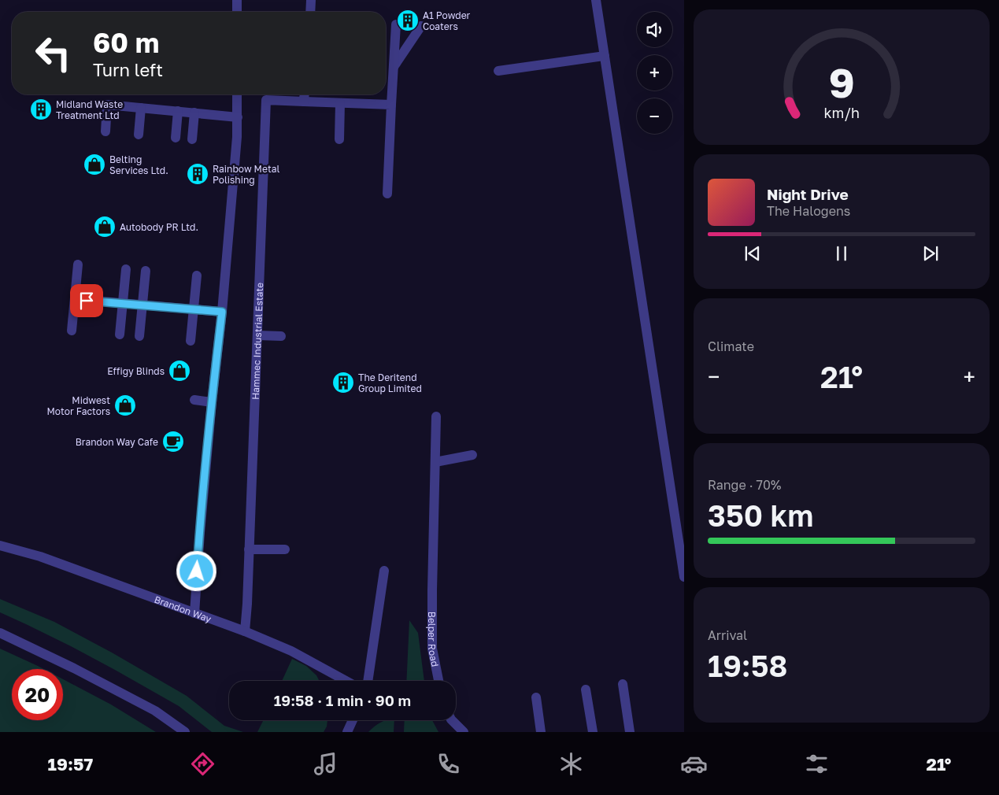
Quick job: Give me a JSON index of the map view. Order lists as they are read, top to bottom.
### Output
{
  "streets": {
    "street": ["Hammec Industrial Estate", "Brandon Way", "Belper Road"]
  },
  "crossings": [
    ["Hammec Industrial Estate", "Brandon Way"]
  ],
  "places": {
    "building": [
      "A1 Powder Coaters",
      "Midland Waste Treatment Ltd",
      "Rainbow Metal Polishing",
      "The Deritend Group Limited"
    ],
    "shop": [
      "Belting Services Ltd.",
      "Autobody PR Ltd.",
      "Effigy Blinds",
      "Midwest Motor Factors"
    ],
    "cafe": ["Brandon Way Cafe"]
  },
  "page": {
    "map_buttons": ["+", "−"],
    "turn": ["60 m", "Turn left"],
    "song": ["Night Drive", "The Halogens"],
    "tile": [
      "Climate",
      ["Range · 70%", "350 km"],
      ["Arrival", "19:58"]
    ],
    "heat": ["−", "21°", "+"],
    "limit": "20",
    "trip": "19:58 · 1 min · 90 m",
    "tabs": ["19:57", "21°"],
    "gauge": ["9", "km/h"]
  }
}
